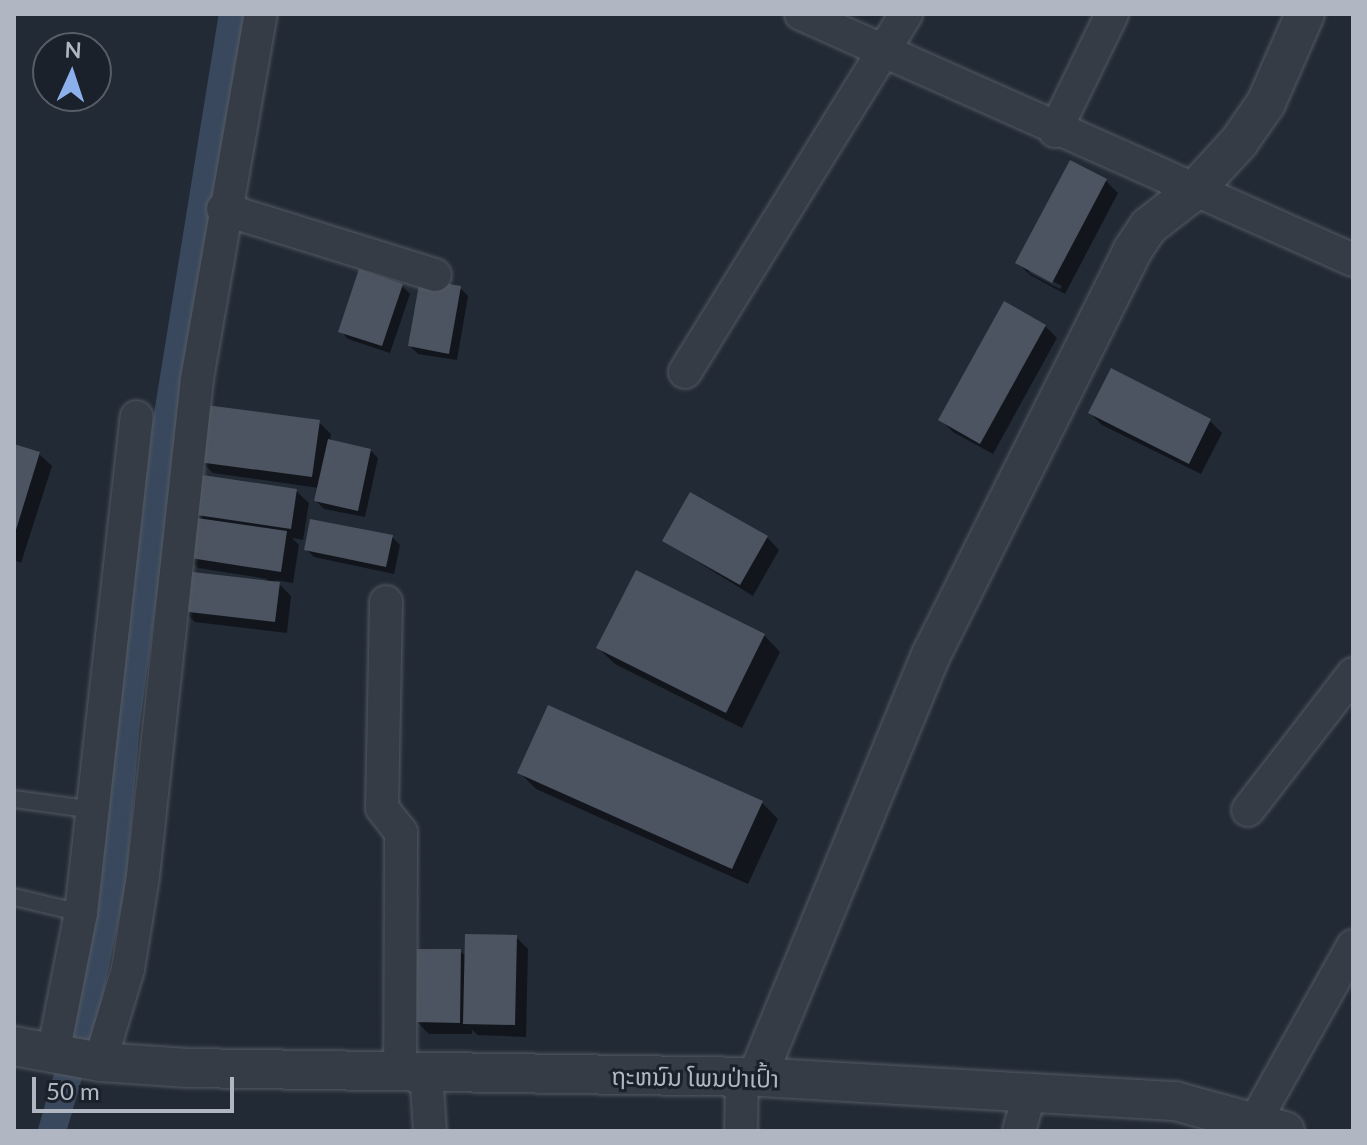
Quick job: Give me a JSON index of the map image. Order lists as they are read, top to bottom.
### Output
{
  "streets": {
    "street": ["ຖະຫນົນ ໂພນປ່າເປົ້າ"]
  },
  "scale_bar": "50 m",
  "north": "top"
}
